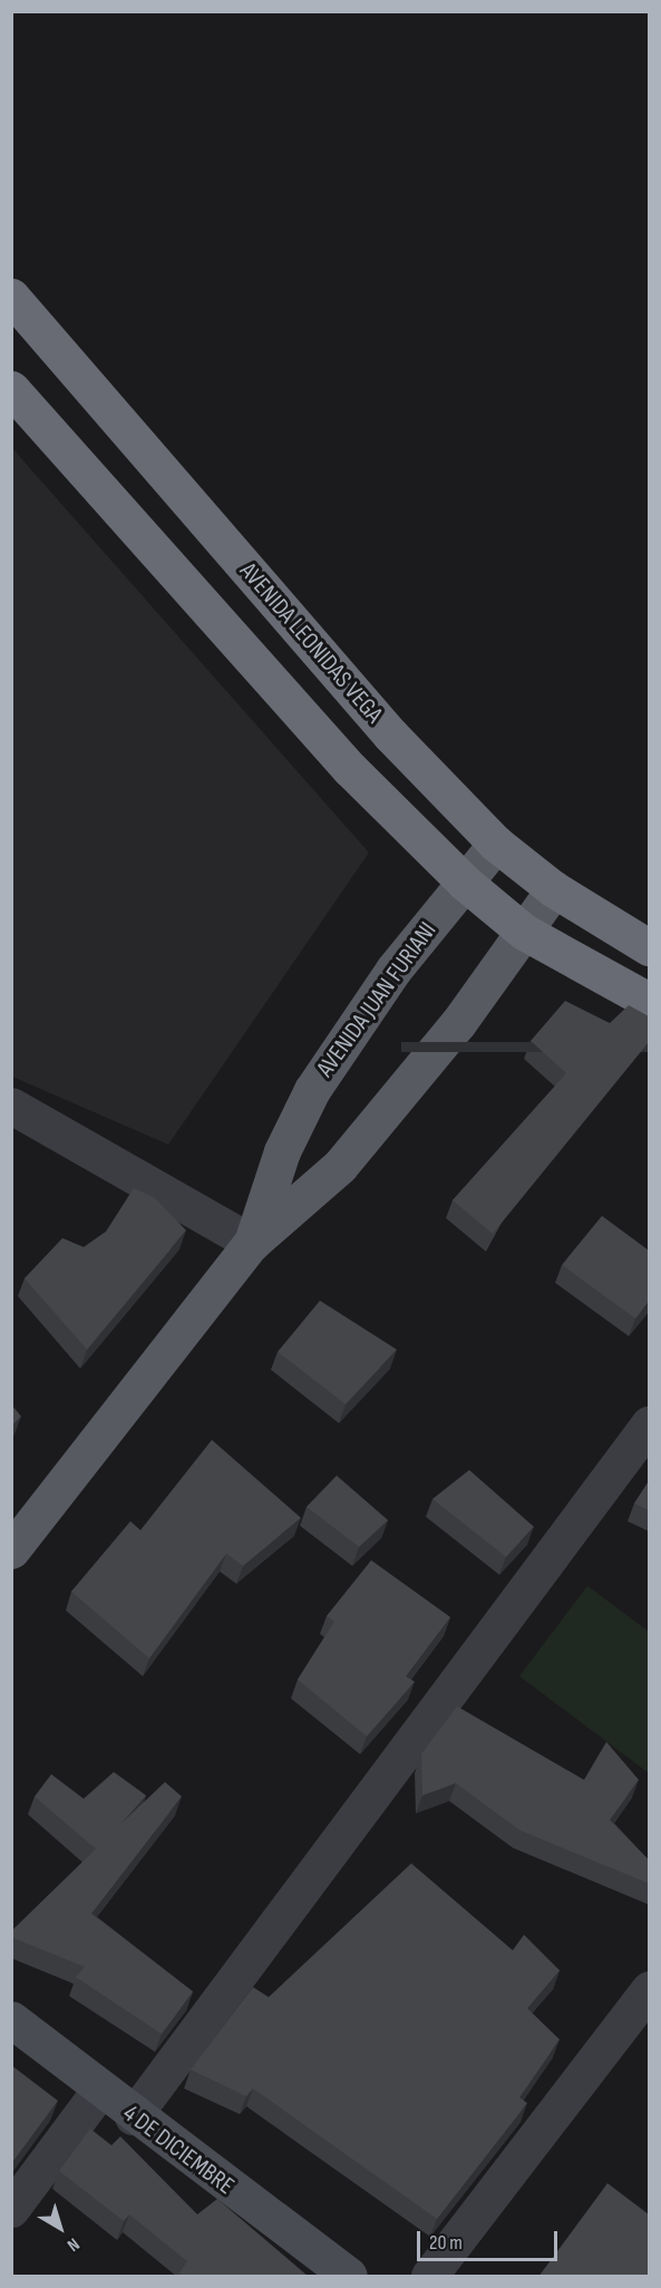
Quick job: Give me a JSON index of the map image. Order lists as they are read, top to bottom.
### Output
{
  "streets": {
    "highway": ["AVENIDA LEONIDAS VEGA"],
    "main road": ["AVENIDA JUAN FURIANI"],
    "street": ["4 DE DICIEMBRE"]
  },
  "crossings": [
    ["AVENIDA LEONIDAS VEGA", "AVENIDA JUAN FURIANI"]
  ],
  "scale_bar": "20 m",
  "north": "bottom right"
}
